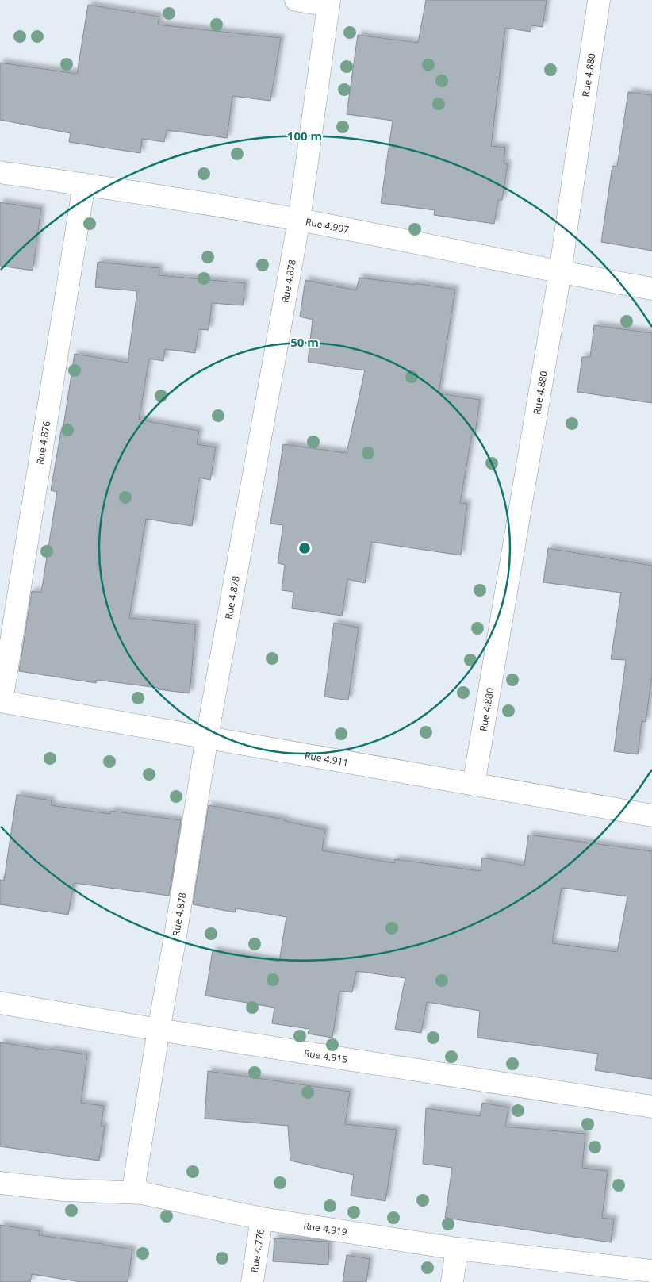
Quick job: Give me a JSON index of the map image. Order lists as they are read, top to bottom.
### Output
{
  "streets": {
    "street": [
      "Rue 4.880",
      "Rue 4.907",
      "Rue 4.878",
      "Rue 4.876",
      "Rue 4.911",
      "Rue 4.915",
      "Rue 4.919",
      "Rue 4.776"
    ]
  },
  "crossings": [
    ["Rue 4.880", "Rue 4.907"],
    ["Rue 4.880", "Rue 4.911"],
    ["Rue 4.907", "Rue 4.878"],
    ["Rue 4.907", "Rue 4.876"],
    ["Rue 4.878", "Rue 4.911"],
    ["Rue 4.878", "Rue 4.915"],
    ["Rue 4.878", "Rue 4.919"],
    ["Rue 4.876", "Rue 4.911"],
    ["Rue 4.919", "Rue 4.776"]
  ],
  "rings": ["100 m", "50 m"]
}
